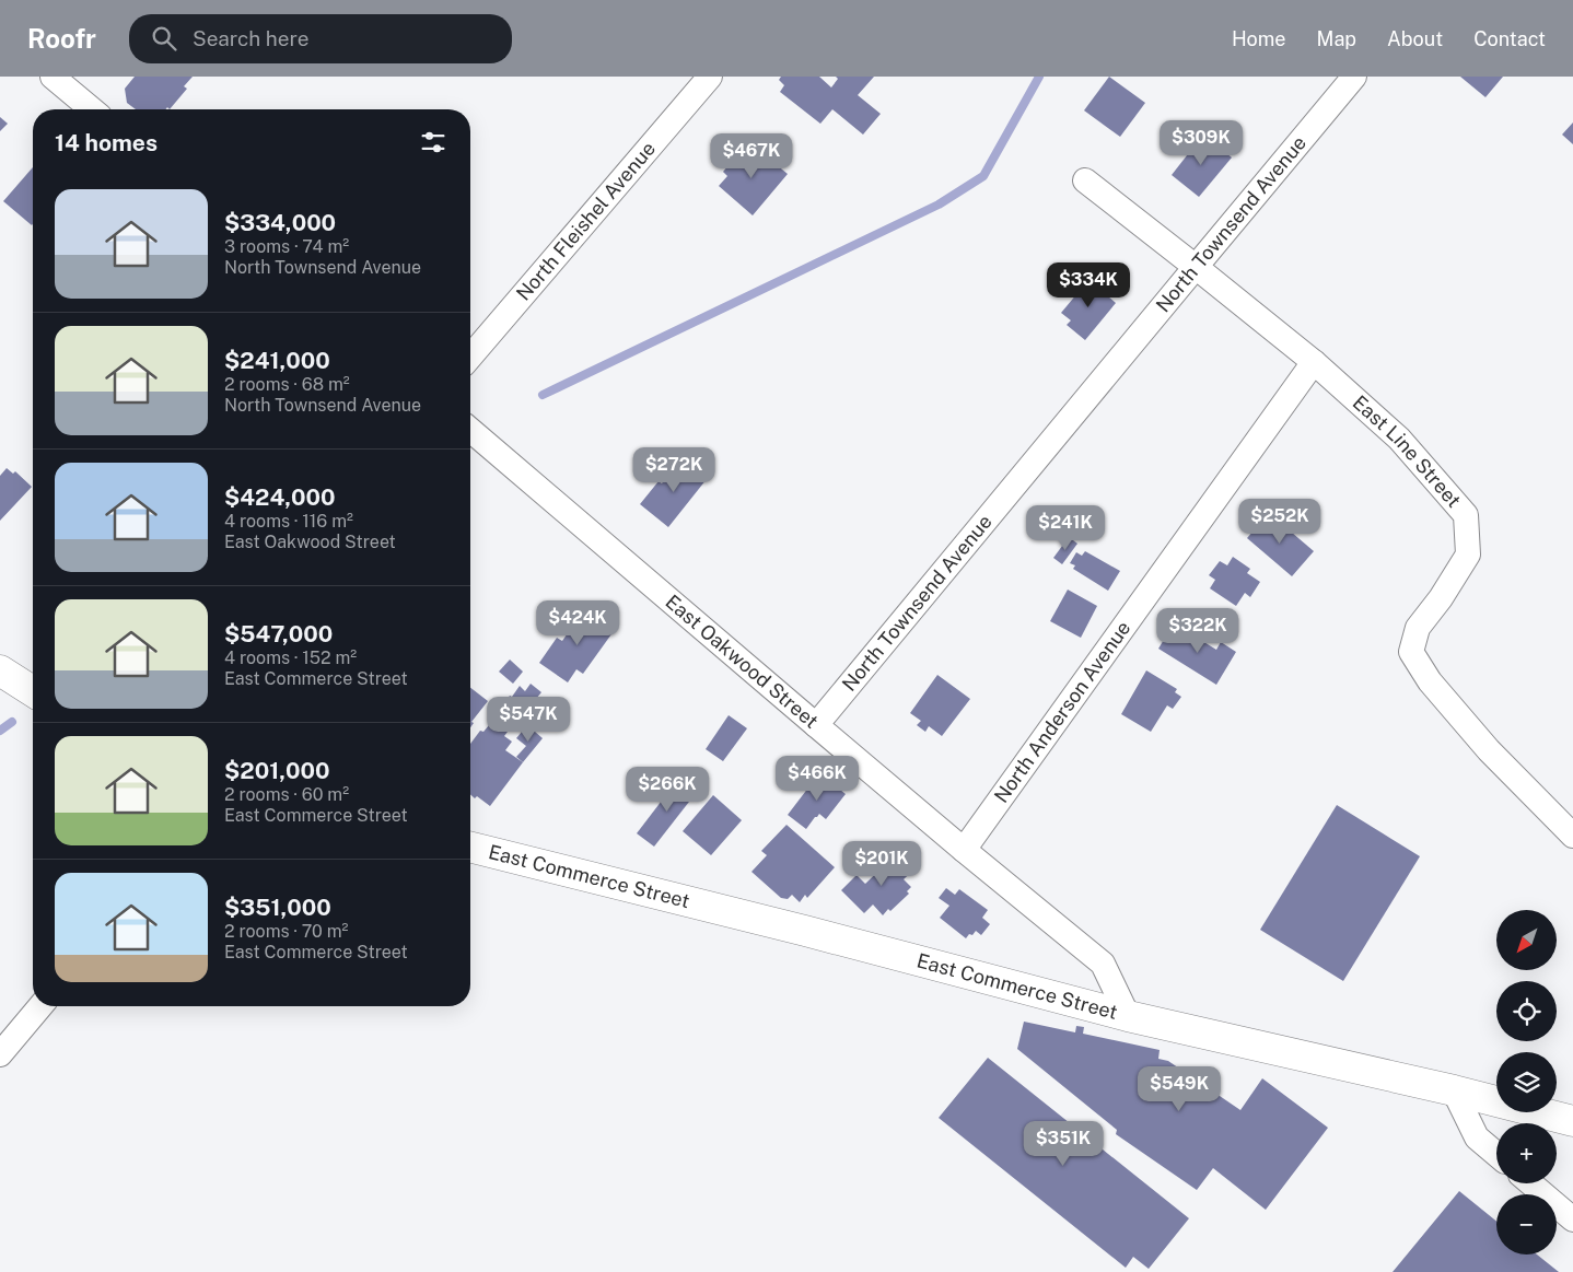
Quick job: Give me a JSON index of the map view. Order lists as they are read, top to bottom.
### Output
{
  "streets": {
    "street": [
      "North Fleishel Avenue",
      "North Townsend Avenue",
      "East Line Street",
      "East Oakwood Street",
      "North Anderson Avenue",
      "East Commerce Street"
    ]
  },
  "crossings": [
    ["North Townsend Avenue", "East Line Street"],
    ["North Townsend Avenue", "East Oakwood Street"],
    ["East Line Street", "North Anderson Avenue"],
    ["East Oakwood Street", "North Anderson Avenue"],
    ["East Oakwood Street", "East Commerce Street"]
  ],
  "north": "bottom left",
  "page": {
    "header": "Roofr",
    "search": "Search here",
    "nav": [
      "Home",
      "Map",
      "About",
      "Contact"
    ],
    "heading": "14 homes",
    "price": [
      "$309K",
      "$467K",
      "$334K",
      "$272K",
      "$252K",
      "$241K",
      "$424K",
      "$322K",
      "$547K",
      "$466K",
      "$266K",
      "$201K",
      "$549K",
      "$351K"
    ],
    "list": [
      {
        "name": "$334,000",
        "note": "3 rooms · 74 m² · North Townsend Avenue"
      },
      {
        "name": "$241,000",
        "note": "2 rooms · 68 m² · North Townsend Avenue"
      },
      {
        "name": "$424,000",
        "note": "4 rooms · 116 m² · East Oakwood Street"
      },
      {
        "name": "$547,000",
        "note": "4 rooms · 152 m² · East Commerce Street"
      },
      {
        "name": "$201,000",
        "note": "2 rooms · 60 m² · East Commerce Street"
      },
      {
        "name": "$351,000",
        "note": "2 rooms · 70 m² · East Commerce Street"
      }
    ],
    "map_buttons": ["+", "−"]
  }
}
